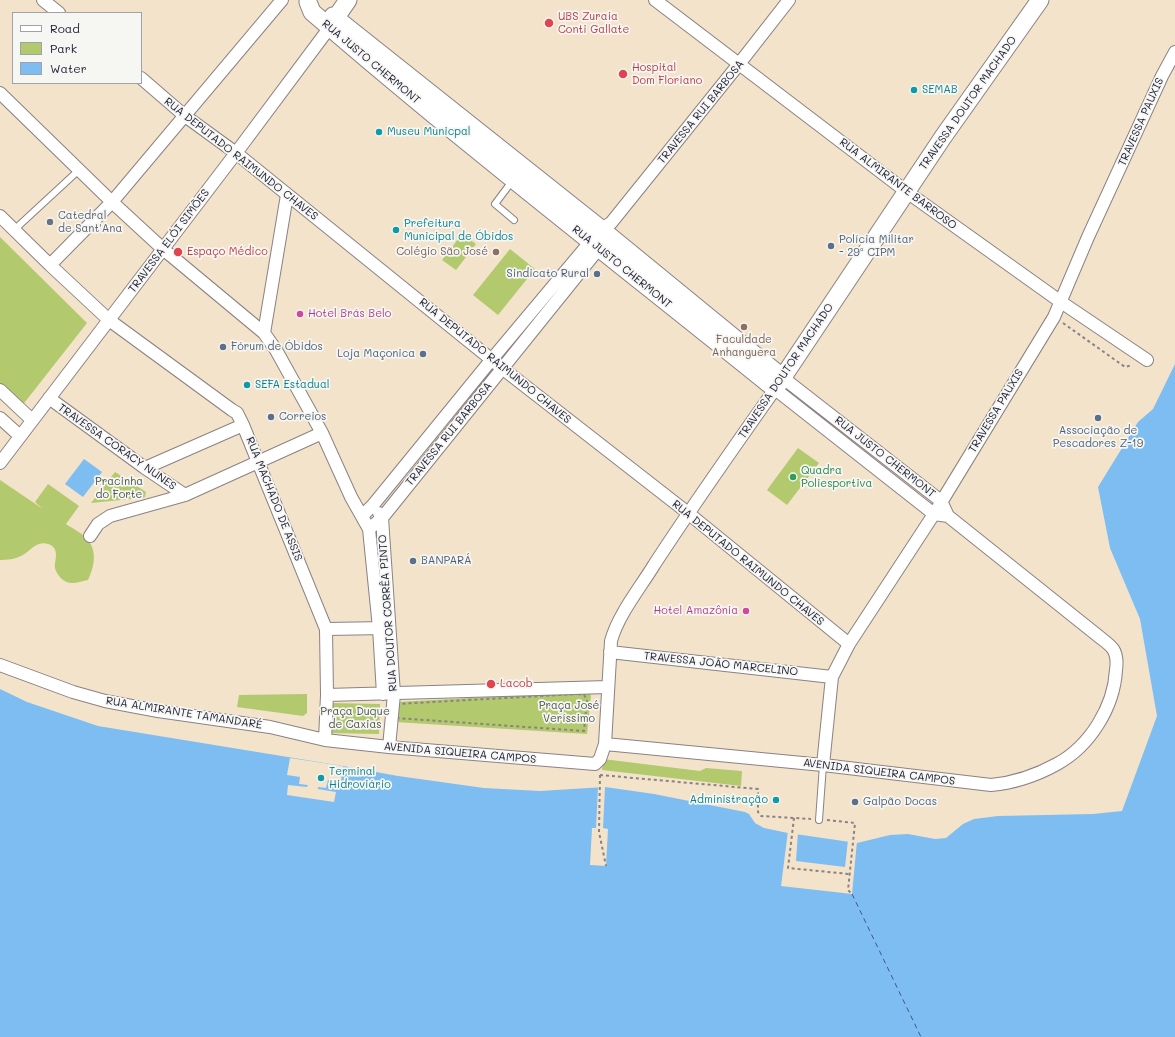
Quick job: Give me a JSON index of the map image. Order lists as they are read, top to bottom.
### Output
{
  "streets": {
    "street": [
      "RUA JUSTO CHERMONT",
      "TRAVESSA DOUTOR MACHADO",
      "TRAVESSA RUI BARBOSA",
      "TRAVESSA PAUXIS",
      "RUA DEPUTADO RAIMUNDO CHAVES",
      "RUA ALMIRANTE BARROSO",
      "TRAVESSA ELÓI SIMÕES",
      "TRAVESSA CORACY NUNES",
      "RUA MACHADO DE ASSIS",
      "RUA DOUTOR CORRÊA PINTO",
      "TRAVESSA JOÃO MARCELINO",
      "RUA ALMIRANTE TAMANDARÉ",
      "AVENIDA SIQUEIRA CAMPOS"
    ]
  },
  "crossings": [
    ["RUA JUSTO CHERMONT", "TRAVESSA DOUTOR MACHADO"],
    ["RUA JUSTO CHERMONT", "TRAVESSA RUI BARBOSA"],
    ["RUA JUSTO CHERMONT", "TRAVESSA PAUXIS"],
    ["RUA JUSTO CHERMONT", "TRAVESSA ELÓI SIMÕES"],
    ["RUA JUSTO CHERMONT", "AVENIDA SIQUEIRA CAMPOS"],
    ["TRAVESSA DOUTOR MACHADO", "RUA DEPUTADO RAIMUNDO CHAVES"],
    ["TRAVESSA DOUTOR MACHADO", "RUA ALMIRANTE BARROSO"],
    ["TRAVESSA DOUTOR MACHADO", "TRAVESSA JOÃO MARCELINO"],
    ["TRAVESSA DOUTOR MACHADO", "AVENIDA SIQUEIRA CAMPOS"],
    ["TRAVESSA RUI BARBOSA", "RUA DEPUTADO RAIMUNDO CHAVES"],
    ["TRAVESSA RUI BARBOSA", "RUA ALMIRANTE BARROSO"],
    ["TRAVESSA RUI BARBOSA", "RUA DOUTOR CORRÊA PINTO"],
    ["TRAVESSA PAUXIS", "RUA DEPUTADO RAIMUNDO CHAVES"],
    ["TRAVESSA PAUXIS", "RUA ALMIRANTE BARROSO"],
    ["TRAVESSA PAUXIS", "TRAVESSA JOÃO MARCELINO"],
    ["TRAVESSA PAUXIS", "AVENIDA SIQUEIRA CAMPOS"],
    ["RUA DEPUTADO RAIMUNDO CHAVES", "TRAVESSA ELÓI SIMÕES"],
    ["TRAVESSA ELÓI SIMÕES", "TRAVESSA CORACY NUNES"],
    ["TRAVESSA ELÓI SIMÕES", "RUA MACHADO DE ASSIS"],
    ["RUA MACHADO DE ASSIS", "RUA ALMIRANTE TAMANDARÉ"],
    ["RUA MACHADO DE ASSIS", "AVENIDA SIQUEIRA CAMPOS"],
    ["RUA DOUTOR CORRÊA PINTO", "AVENIDA SIQUEIRA CAMPOS"],
    ["RUA ALMIRANTE TAMANDARÉ", "AVENIDA SIQUEIRA CAMPOS"]
  ],
  "parks": ["Pracinha do Forte", "Praça José Veríssimo", "Praça Duque de Caxias"],
  "places": [
    "UBS Zuraia Conti Gallate",
    "Hospital Dom Floriano",
    "SEMAB",
    "Museu Municpal",
    "Catedral de Sant'Ana",
    "Prefeitura Municipal de Óbidos",
    "Polícia Militar - 29ª CIPM",
    "Espaço Médico",
    "Colégio São José",
    "Sindicato Rural",
    "Hotel Brás Belo",
    "Faculdade Anhanguera",
    "Fórum de Óbidos",
    "Loja Maçonica",
    "SEFA Estadual",
    "Correios",
    "Associação de Pescadores Z-19",
    "Quadra Poliesportiva",
    "BANPARÁ",
    "Hotel Amazônia",
    "Lacob",
    "Terminal Hidroviário",
    "Administração",
    "Galpão Docas"
  ],
  "legend": ["Road", "Park", "Water"]
}
